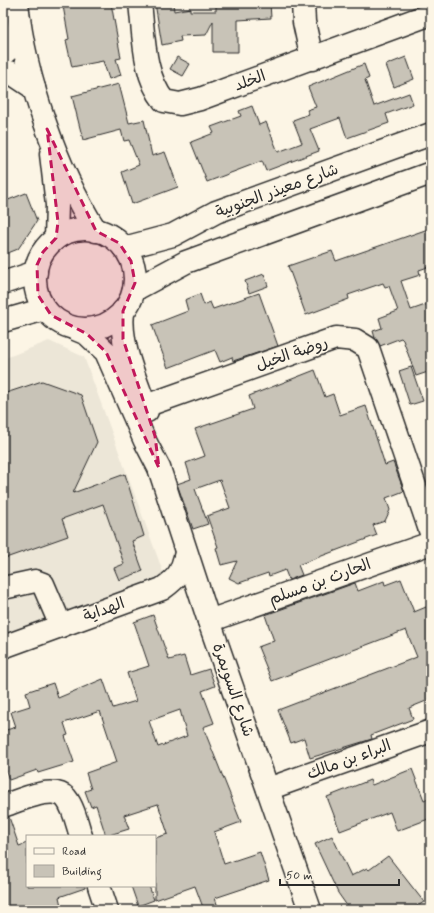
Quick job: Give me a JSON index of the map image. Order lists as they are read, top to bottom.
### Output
{
  "streets": {
    "street": [
      "الخلد",
      "شارع معيذر الجنوبية",
      "روضة الخيل",
      "الحارث بن مسلم",
      "الهداية",
      "شارع السويمرة",
      "البراء بن مالك"
    ]
  },
  "crossings": [
    ["شارع معيذر الجنوبية", "شارع السويمرة"],
    ["روضة الخيل", "شارع السويمرة"],
    ["الحارث بن مسلم", "شارع السويمرة"],
    ["الهداية", "شارع السويمرة"],
    ["شارع السويمرة", "البراء بن مالك"]
  ],
  "legend": ["Road", "Building"],
  "scale_bar": "50 m"
}
